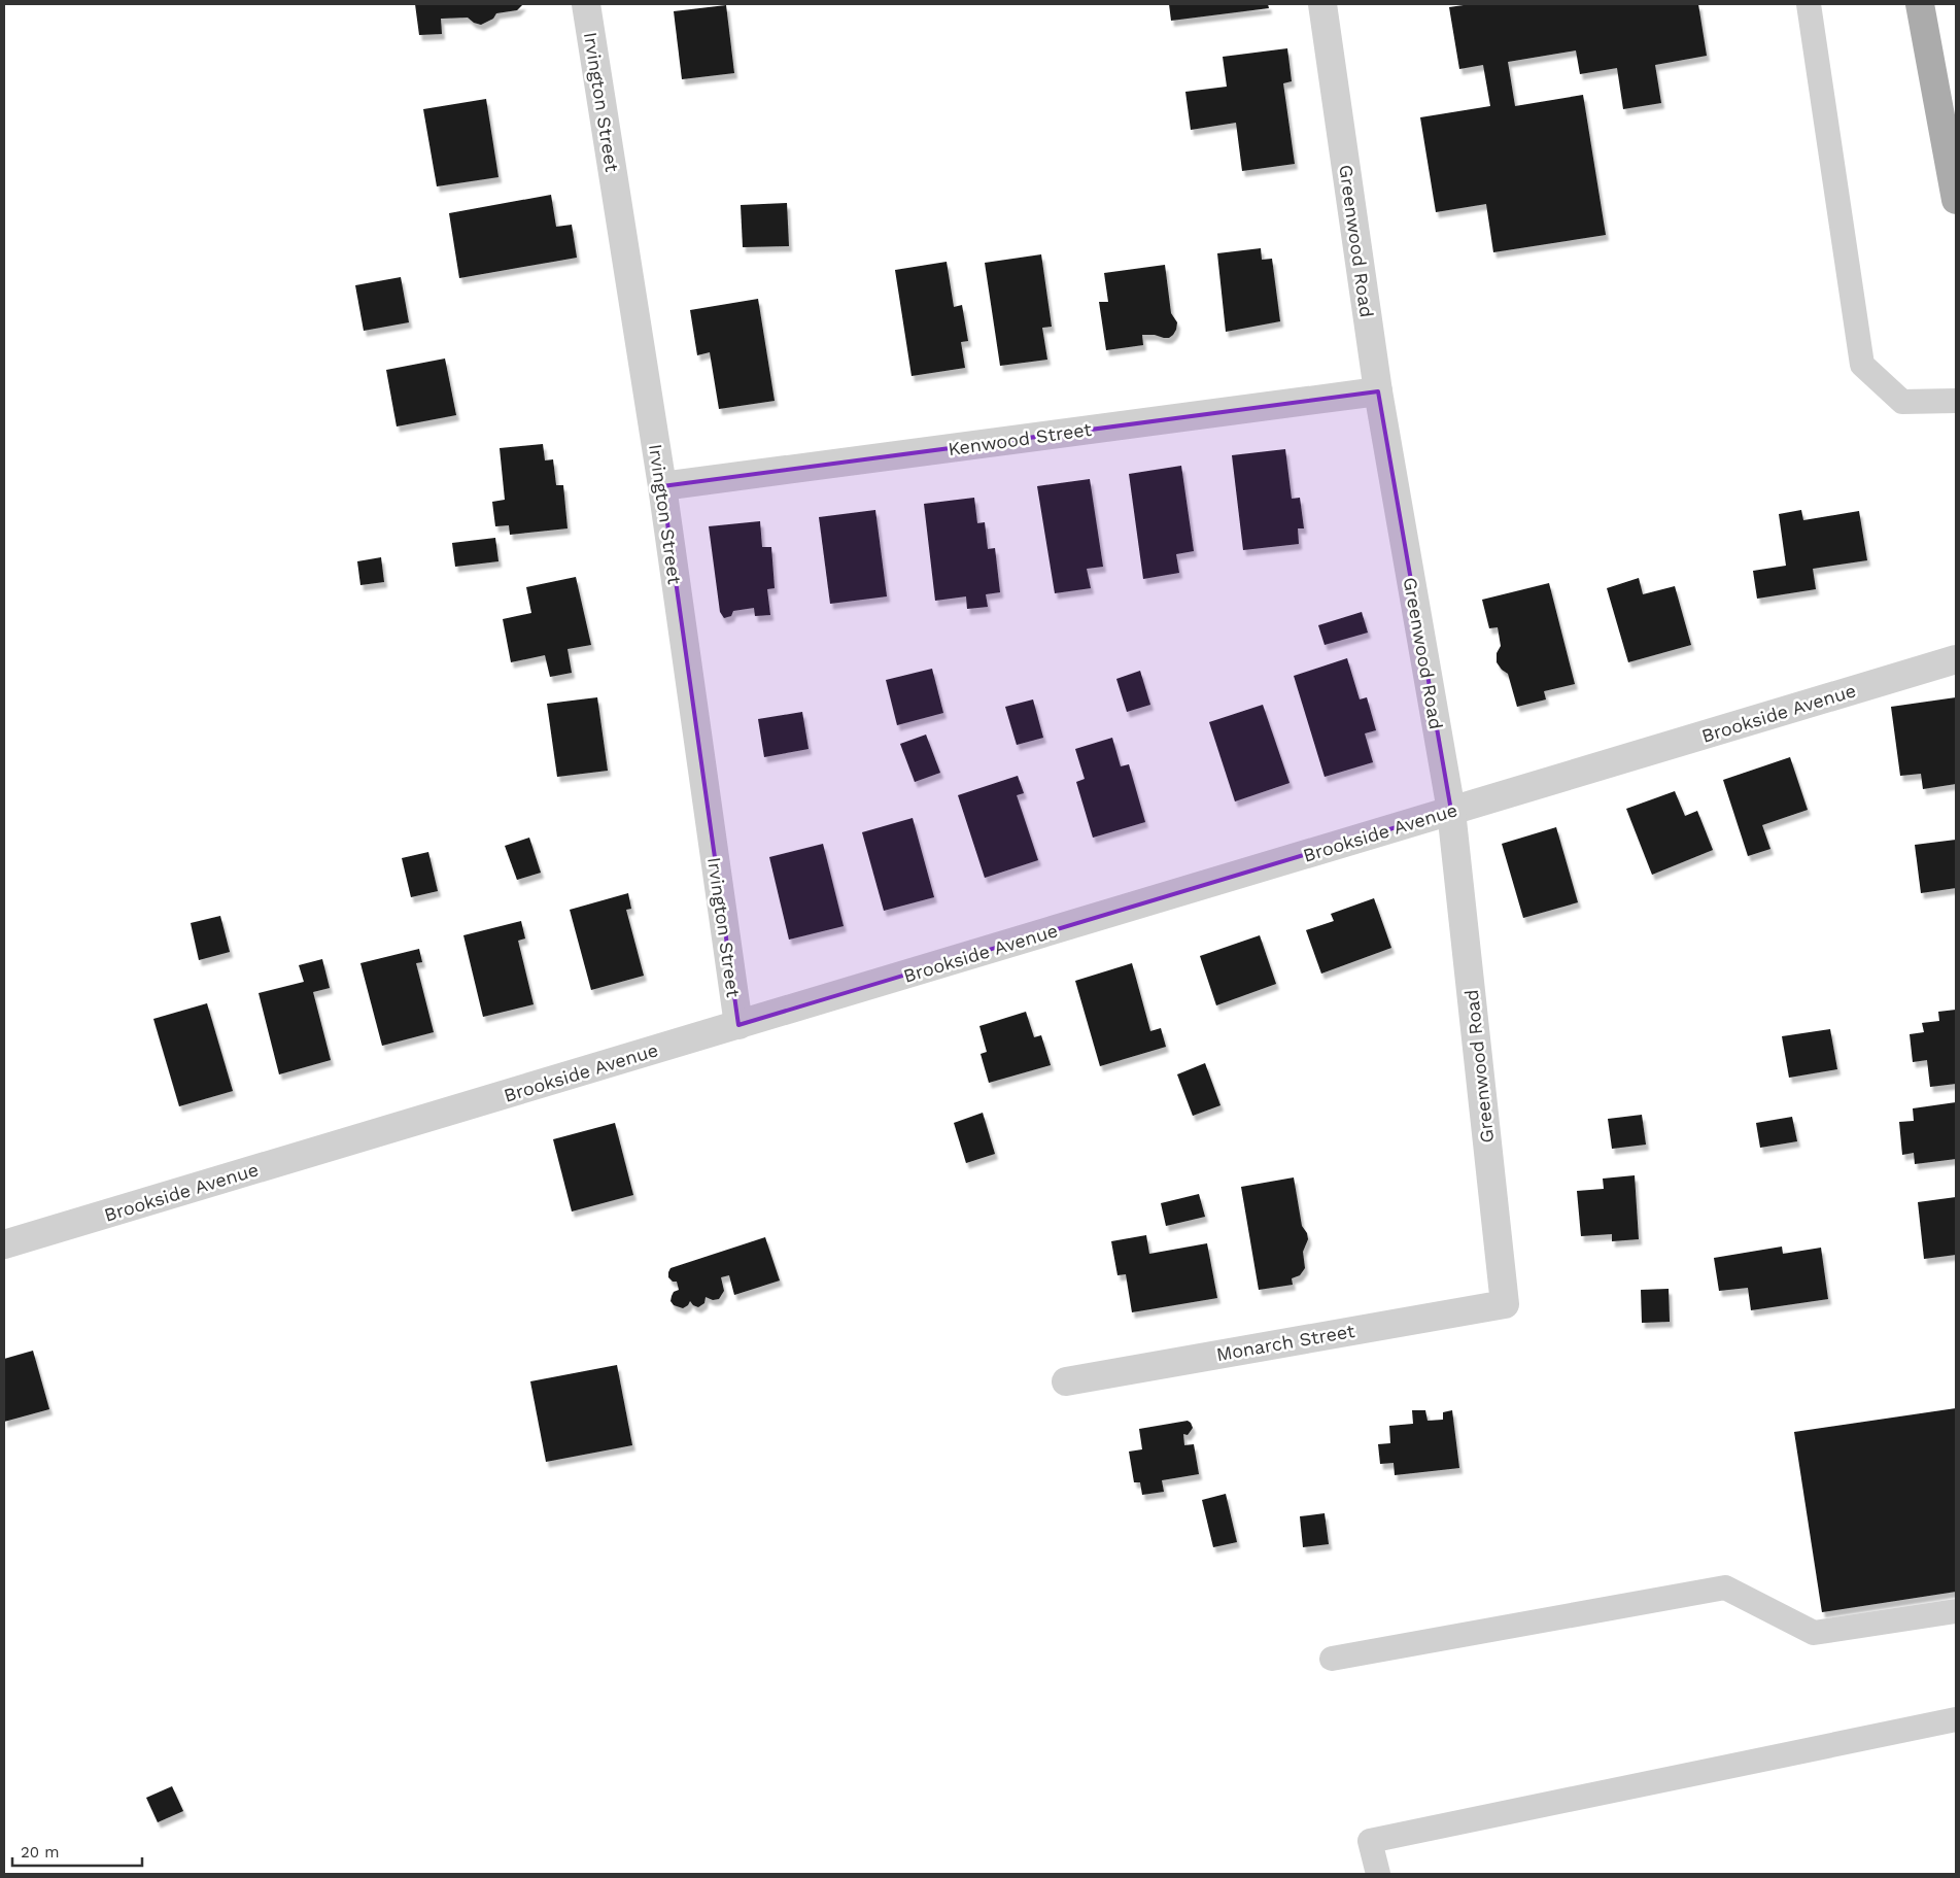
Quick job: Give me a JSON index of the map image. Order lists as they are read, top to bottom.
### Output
{
  "streets": {
    "street": [
      "Irvington Street",
      "Greenwood Road",
      "Kenwood Street",
      "Brookside Avenue",
      "Monarch Street"
    ]
  },
  "crossings": [
    ["Irvington Street", "Kenwood Street"],
    ["Irvington Street", "Brookside Avenue"],
    ["Greenwood Road", "Kenwood Street"],
    ["Greenwood Road", "Brookside Avenue"],
    ["Greenwood Road", "Monarch Street"]
  ],
  "scale_bar": "20 m"
}
